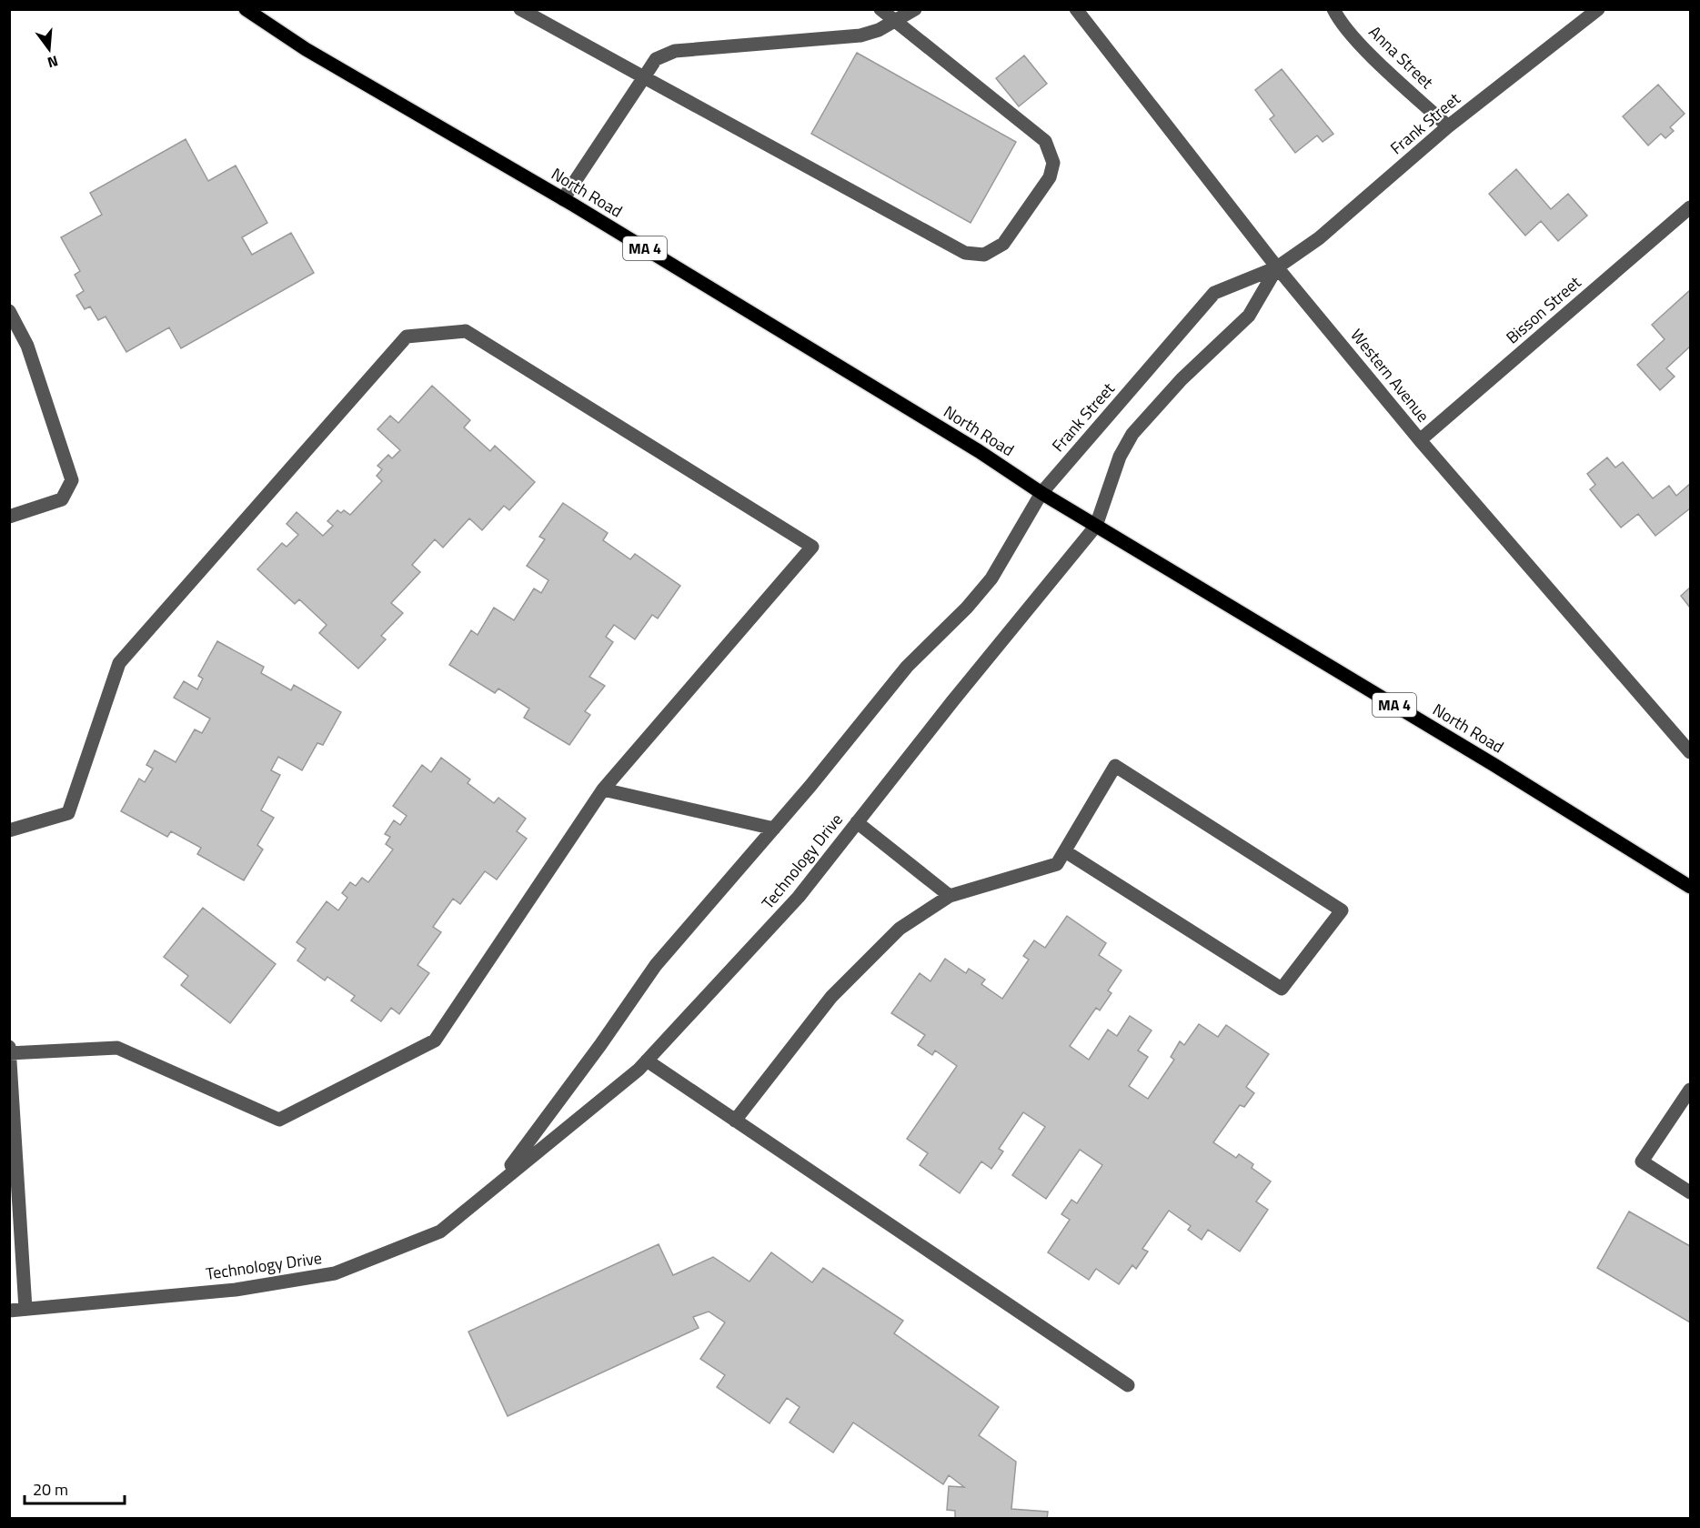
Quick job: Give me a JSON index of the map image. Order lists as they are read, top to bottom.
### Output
{
  "streets": {
    "main road": ["North Road", "MA 4"],
    "street": [
      "Anna Street",
      "Frank Street",
      "Bisson Street",
      "Western Avenue",
      "Technology Drive"
    ]
  },
  "crossings": [
    ["Anna Street", "Frank Street"],
    ["Frank Street", "North Road"],
    ["Frank Street", "Western Avenue"],
    ["Frank Street", "Technology Drive"],
    ["North Road", "Technology Drive"],
    ["Bisson Street", "Western Avenue"]
  ],
  "scale_bar": "20 m",
  "north": "bottom"
}
